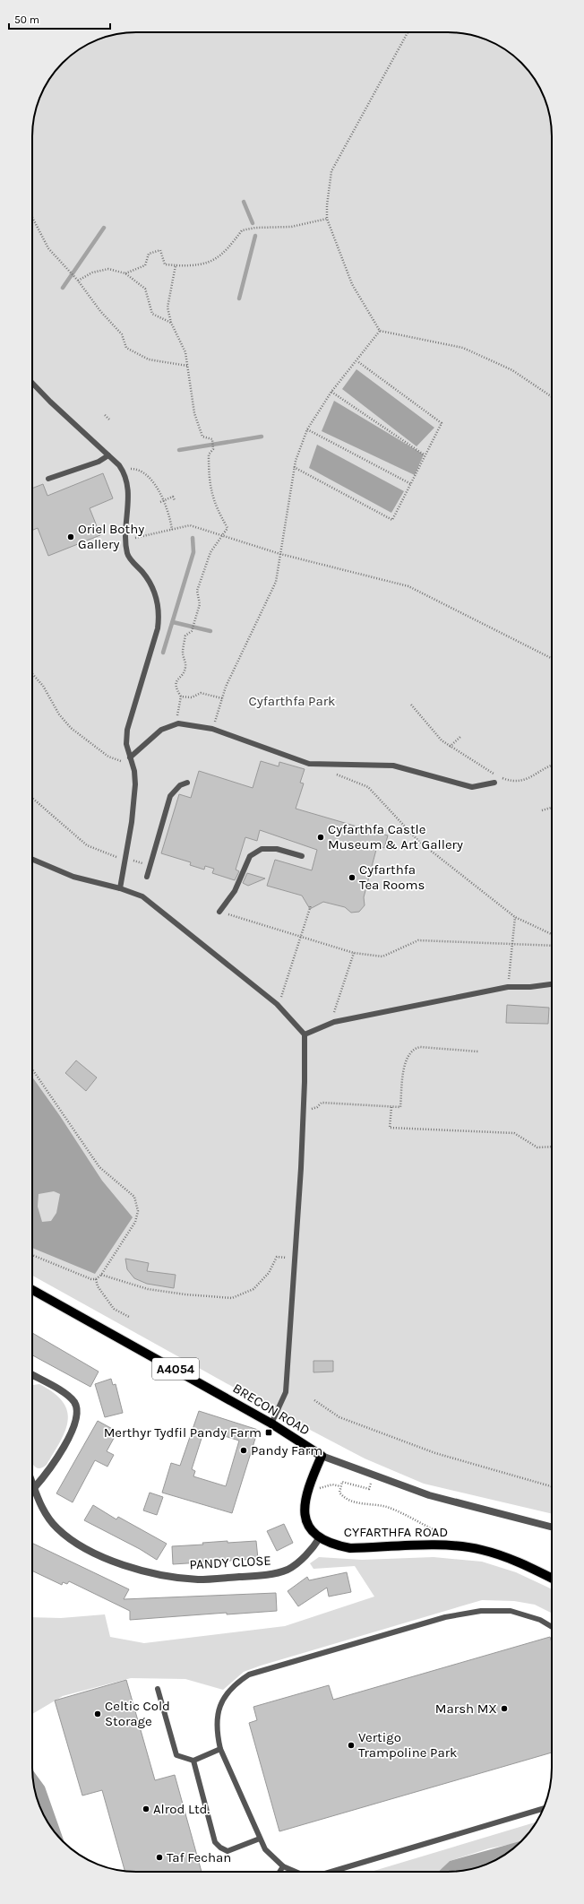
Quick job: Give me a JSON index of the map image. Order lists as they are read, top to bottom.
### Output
{
  "streets": {
    "main road": ["A4054", "BRECON ROAD", "CYFARTHFA ROAD"],
    "street": ["PANDY CLOSE"]
  },
  "crossings": [
    ["BRECON ROAD", "CYFARTHFA ROAD"],
    ["CYFARTHFA ROAD", "PANDY CLOSE"]
  ],
  "parks": ["Cyfarthfa Park"],
  "places": {
    "other": [
      "Oriel Bothy Gallery",
      "Cyfarthfa Castle Museum & Art Gallery",
      "Cyfarthfa Tea Rooms",
      "Pandy Farm",
      "Marsh MX",
      "Celtic Cold Storage",
      "Vertigo Trampoline Park",
      "Alrod Ltd.",
      "Taf Fechan"
    ],
    "transit": ["Merthyr Tydfil Pandy Farm"]
  },
  "scale_bar": "50 m"
}
